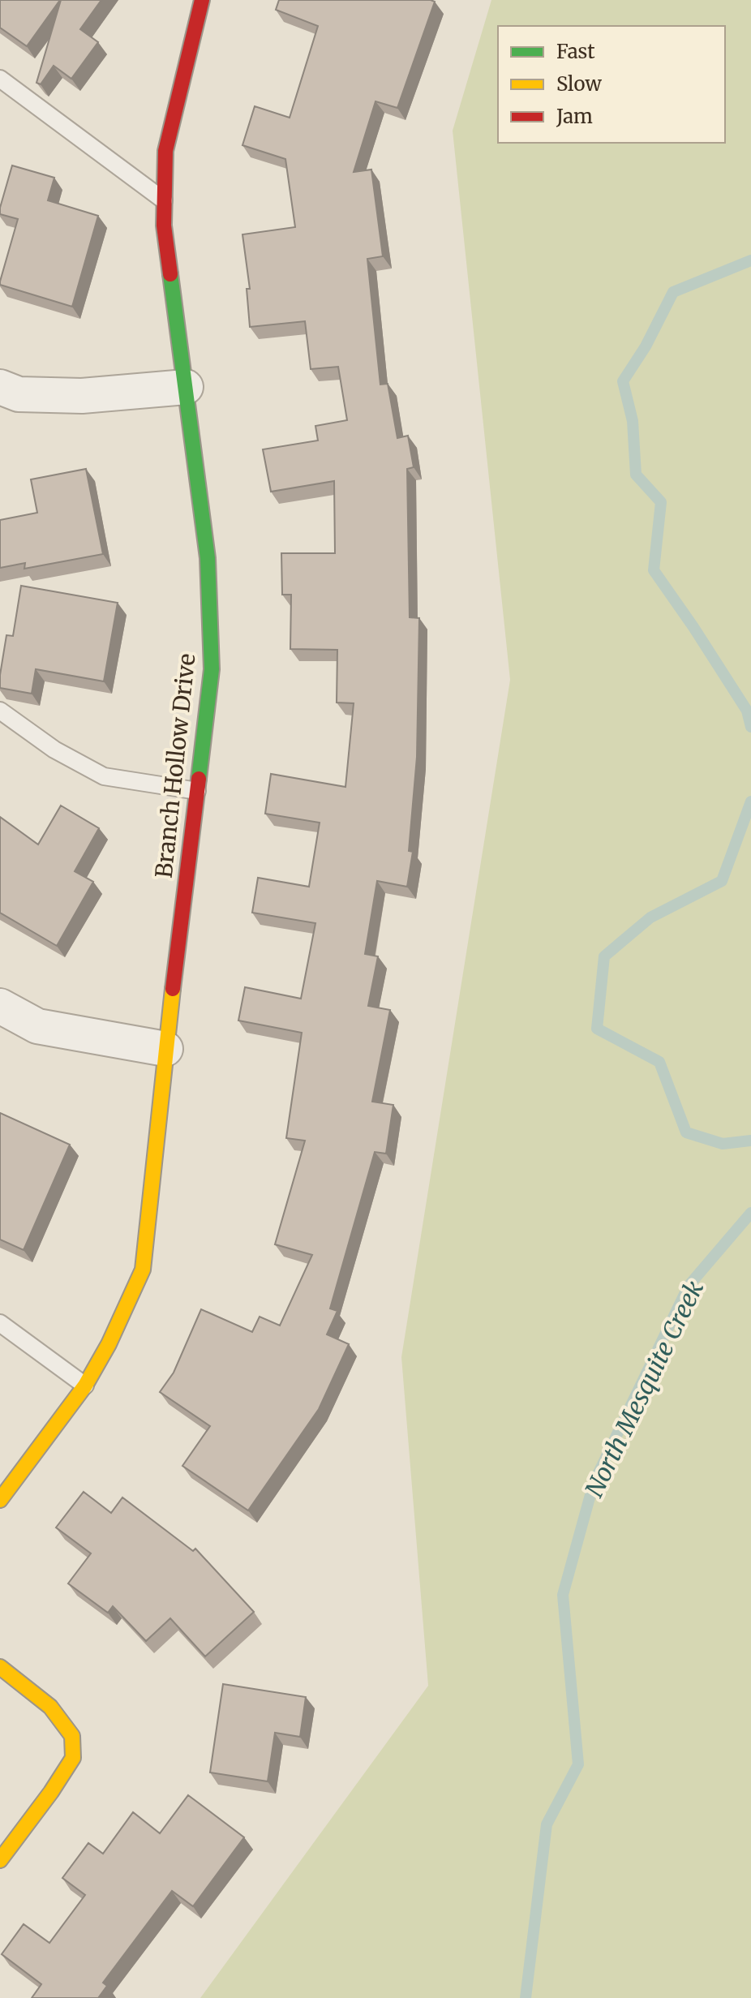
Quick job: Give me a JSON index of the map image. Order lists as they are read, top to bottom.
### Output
{
  "streets": {
    "street": ["Branch Hollow Drive"]
  },
  "water": ["North Mesquite Creek"],
  "legend": ["Fast", "Slow", "Jam"]
}
